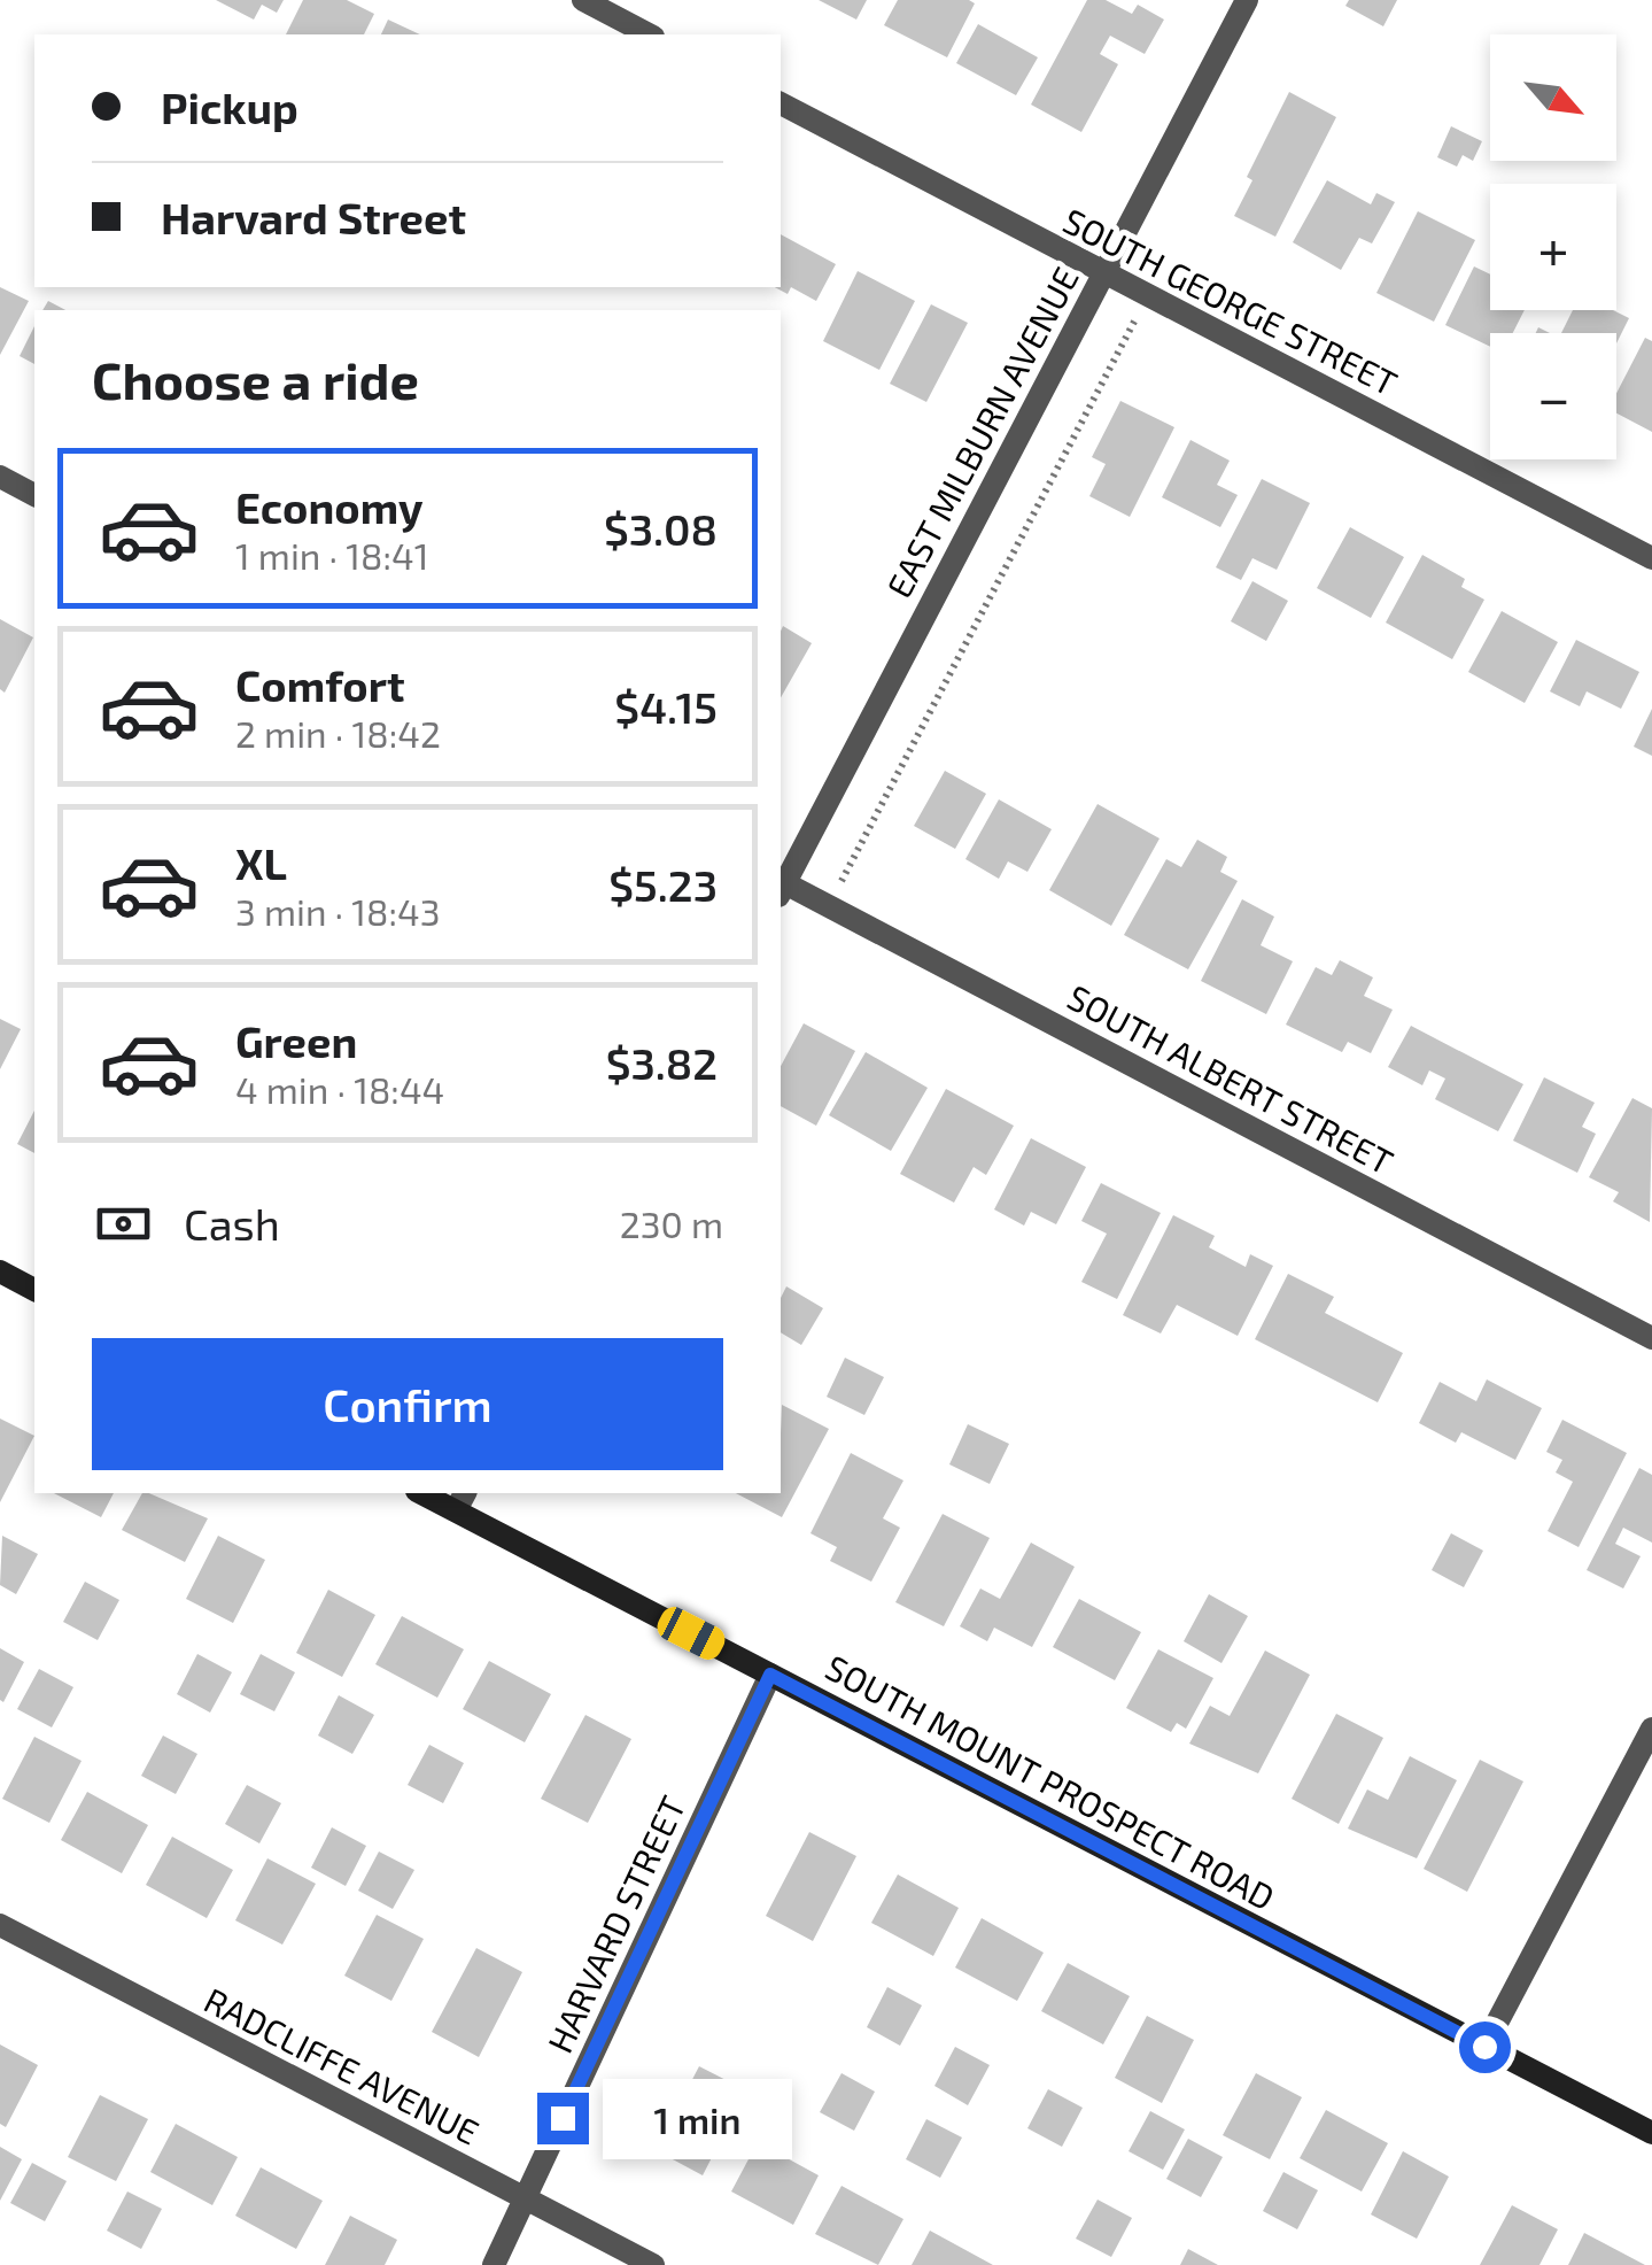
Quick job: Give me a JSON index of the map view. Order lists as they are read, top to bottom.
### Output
{
  "streets": {
    "main road": ["SOUTH MOUNT PROSPECT ROAD"],
    "street": [
      "SOUTH GEORGE STREET",
      "EAST MILBURN AVENUE",
      "SOUTH ALBERT STREET",
      "HARVARD STREET",
      "RADCLIFFE AVENUE"
    ]
  },
  "crossings": [
    ["SOUTH GEORGE STREET", "EAST MILBURN AVENUE"],
    ["SOUTH MOUNT PROSPECT ROAD", "HARVARD STREET"],
    ["HARVARD STREET", "RADCLIFFE AVENUE"]
  ],
  "north": "bottom right",
  "page": {
    "map_buttons": ["+", "−"],
    "banner": ["Pickup", "Harvard Street"],
    "heading": "Choose a ride",
    "list": [
      {
        "name": "Economy",
        "note": "1 min · 18:41",
        "value": "$3.08"
      },
      {
        "name": "Comfort",
        "note": "2 min · 18:42",
        "value": "$4.15"
      },
      {
        "name": "XL",
        "note": "3 min · 18:43",
        "value": "$5.23"
      },
      {
        "name": "Green",
        "note": "4 min · 18:44",
        "value": "$3.82"
      }
    ],
    "pay": ["Cash", "230 m"],
    "buttons": "Confirm",
    "bubble": "1 min"
  }
}
